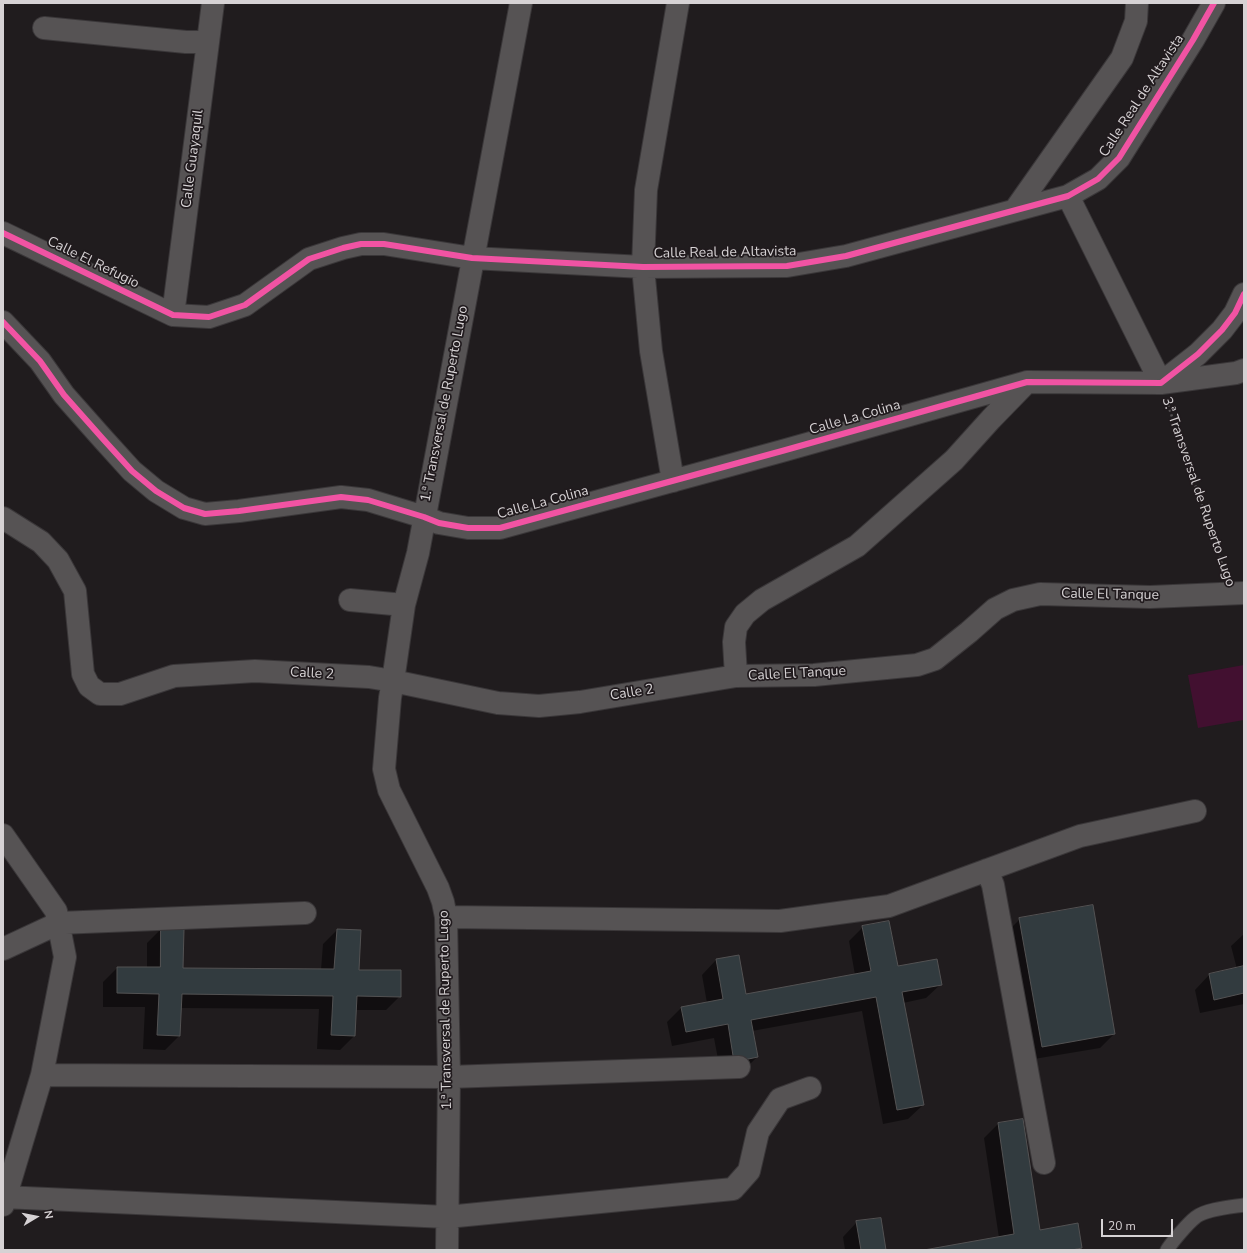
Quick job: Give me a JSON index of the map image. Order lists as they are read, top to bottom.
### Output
{
  "streets": {
    "street": [
      "Calle Real de Altavista",
      "Calle Guayaquil",
      "Calle El Refugio",
      "1.ª Transversal de Ruperto Lugo",
      "Calle La Colina",
      "3.ª Transversal de Ruperto Lugo",
      "Calle El Tanque",
      "Calle 2"
    ]
  },
  "crossings": [
    ["Calle Real de Altavista", "Calle Guayaquil"],
    ["Calle Real de Altavista", "Calle El Refugio"],
    ["Calle Real de Altavista", "1.ª Transversal de Ruperto Lugo"],
    ["Calle Real de Altavista", "3.ª Transversal de Ruperto Lugo"],
    ["Calle Guayaquil", "Calle El Refugio"],
    ["1.ª Transversal de Ruperto Lugo", "Calle La Colina"],
    ["1.ª Transversal de Ruperto Lugo", "Calle 2"],
    ["Calle La Colina", "3.ª Transversal de Ruperto Lugo"],
    ["Calle La Colina", "Calle El Tanque"],
    ["3.ª Transversal de Ruperto Lugo", "Calle El Tanque"],
    ["Calle El Tanque", "Calle 2"]
  ],
  "scale_bar": "20 m",
  "north": "right"
}
